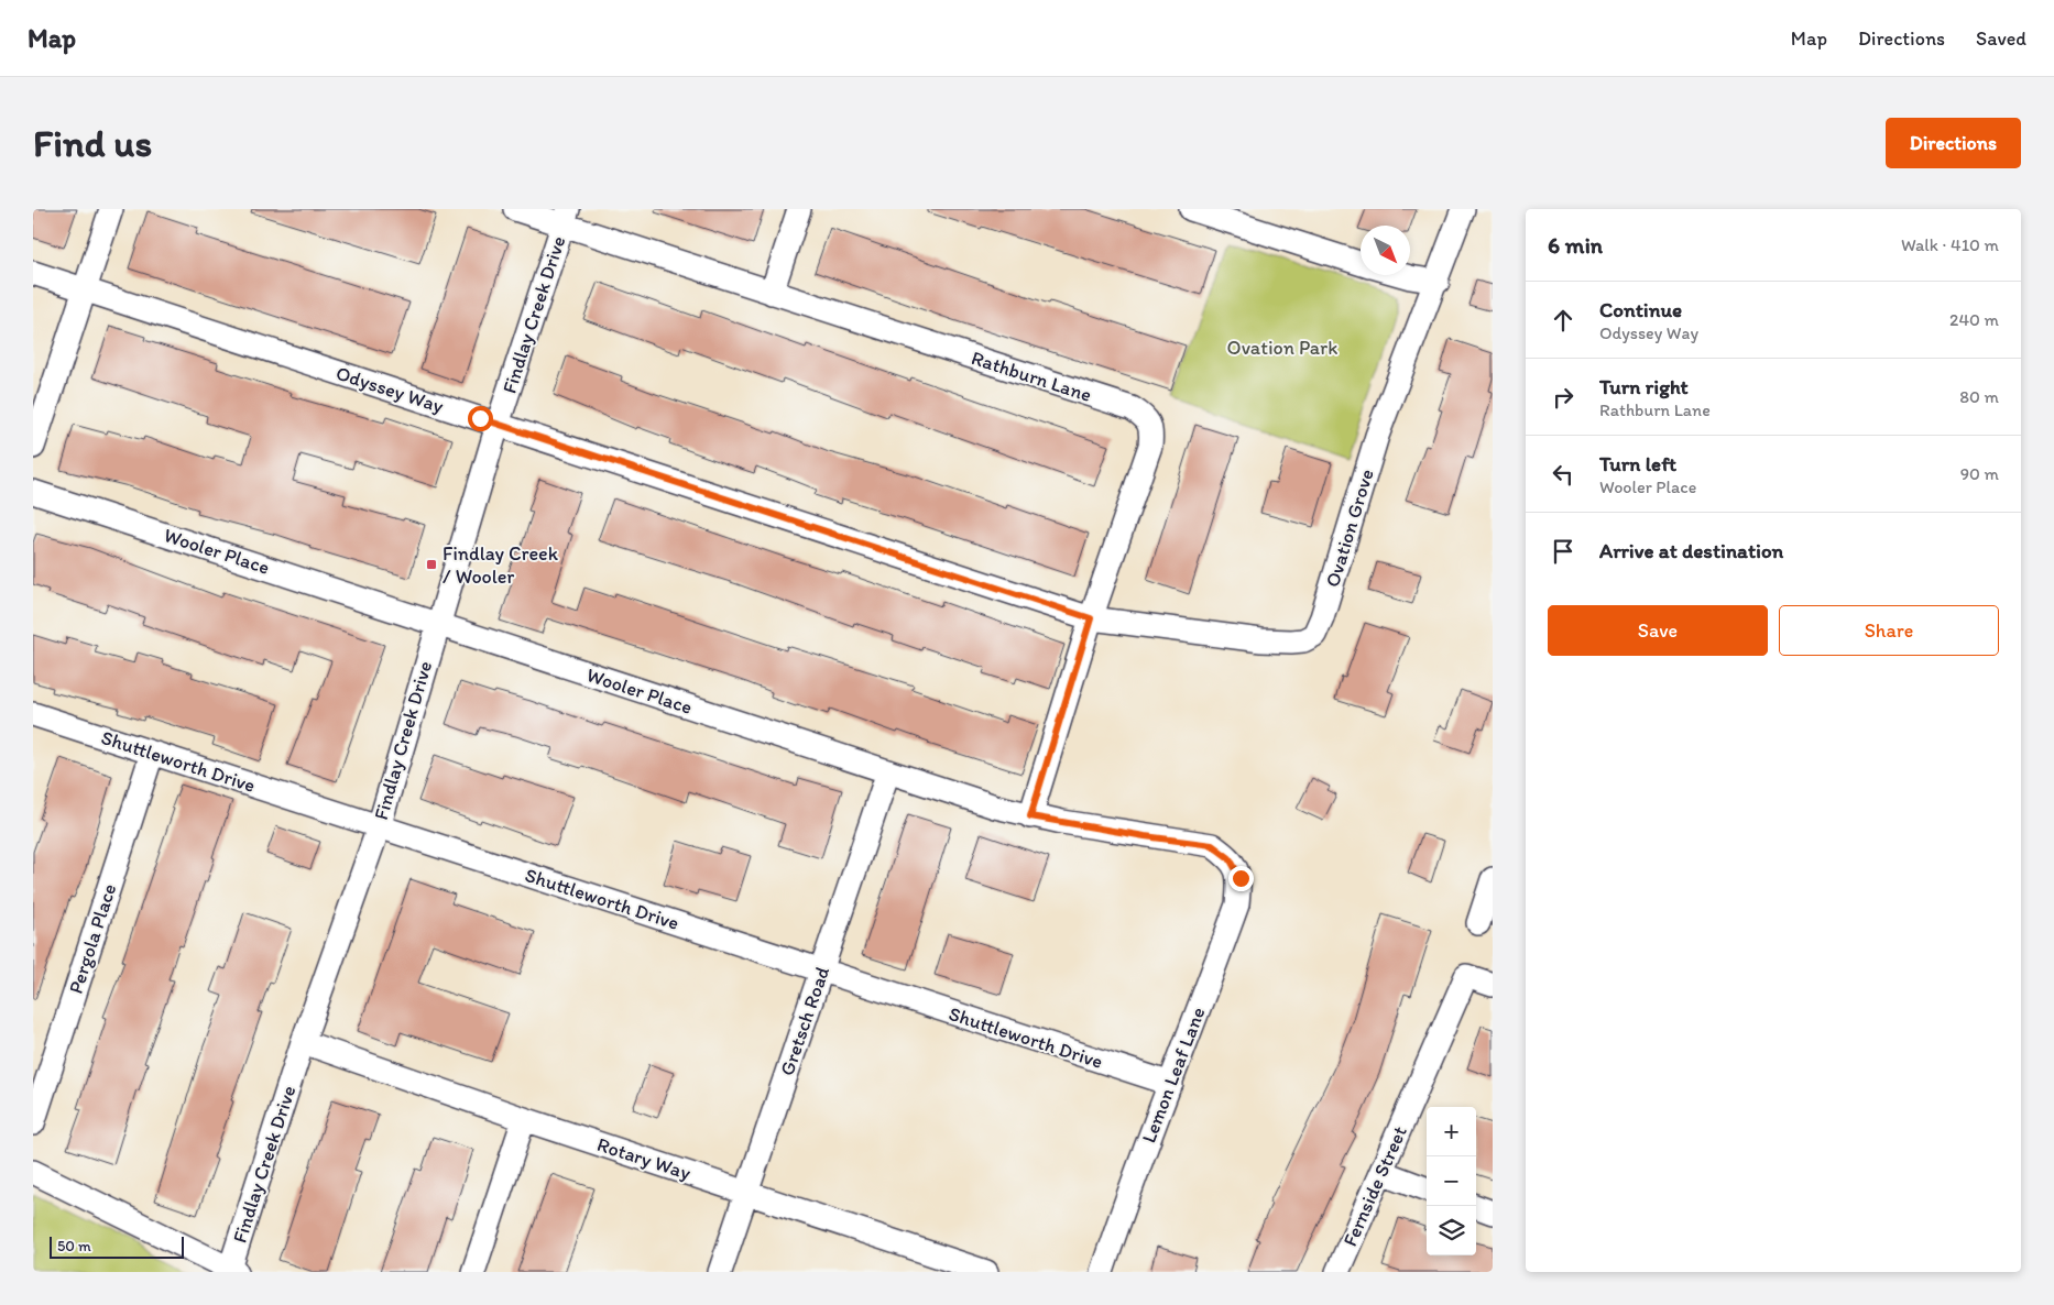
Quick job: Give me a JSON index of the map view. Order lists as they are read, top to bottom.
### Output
{
  "streets": {
    "street": [
      "Findlay Creek Drive",
      "Rathburn Lane",
      "Odyssey Way",
      "Ovation Grove",
      "Wooler Place",
      "Shuttleworth Drive",
      "Pergola Place",
      "Gretsch Road",
      "Lemon Leaf Lane",
      "Rotary Way",
      "Fernside Street"
    ]
  },
  "crossings": [
    ["Findlay Creek Drive", "Rathburn Lane"],
    ["Findlay Creek Drive", "Odyssey Way"],
    ["Findlay Creek Drive", "Wooler Place"],
    ["Findlay Creek Drive", "Shuttleworth Drive"],
    ["Findlay Creek Drive", "Rotary Way"],
    ["Rathburn Lane", "Odyssey Way"],
    ["Rathburn Lane", "Ovation Grove"],
    ["Rathburn Lane", "Wooler Place"],
    ["Odyssey Way", "Ovation Grove"],
    ["Wooler Place", "Gretsch Road"],
    ["Wooler Place", "Lemon Leaf Lane"],
    ["Shuttleworth Drive", "Pergola Place"],
    ["Shuttleworth Drive", "Gretsch Road"],
    ["Shuttleworth Drive", "Lemon Leaf Lane"],
    ["Gretsch Road", "Rotary Way"]
  ],
  "parks": ["Ovation Park"],
  "places": {
    "transit": ["Findlay Creek / Wooler"]
  },
  "scale_bar": "50 m",
  "north": "bottom right",
  "page": {
    "header": "Map",
    "nav": ["Map", "Directions", "Saved"],
    "buttons": [
      "Directions",
      ["Save", "Share"]
    ],
    "title": "Find us",
    "heading": ["6 min", "Walk · 410 m"],
    "list": [
      ["Continue", "Odyssey Way", "240 m"],
      ["Turn right", "Rathburn Lane", "80 m"],
      ["Turn left", "Wooler Place", "90 m"],
      "Arrive at destination"
    ],
    "map_buttons": ["+", "−"],
    "scale": "50 m"
  }
}
